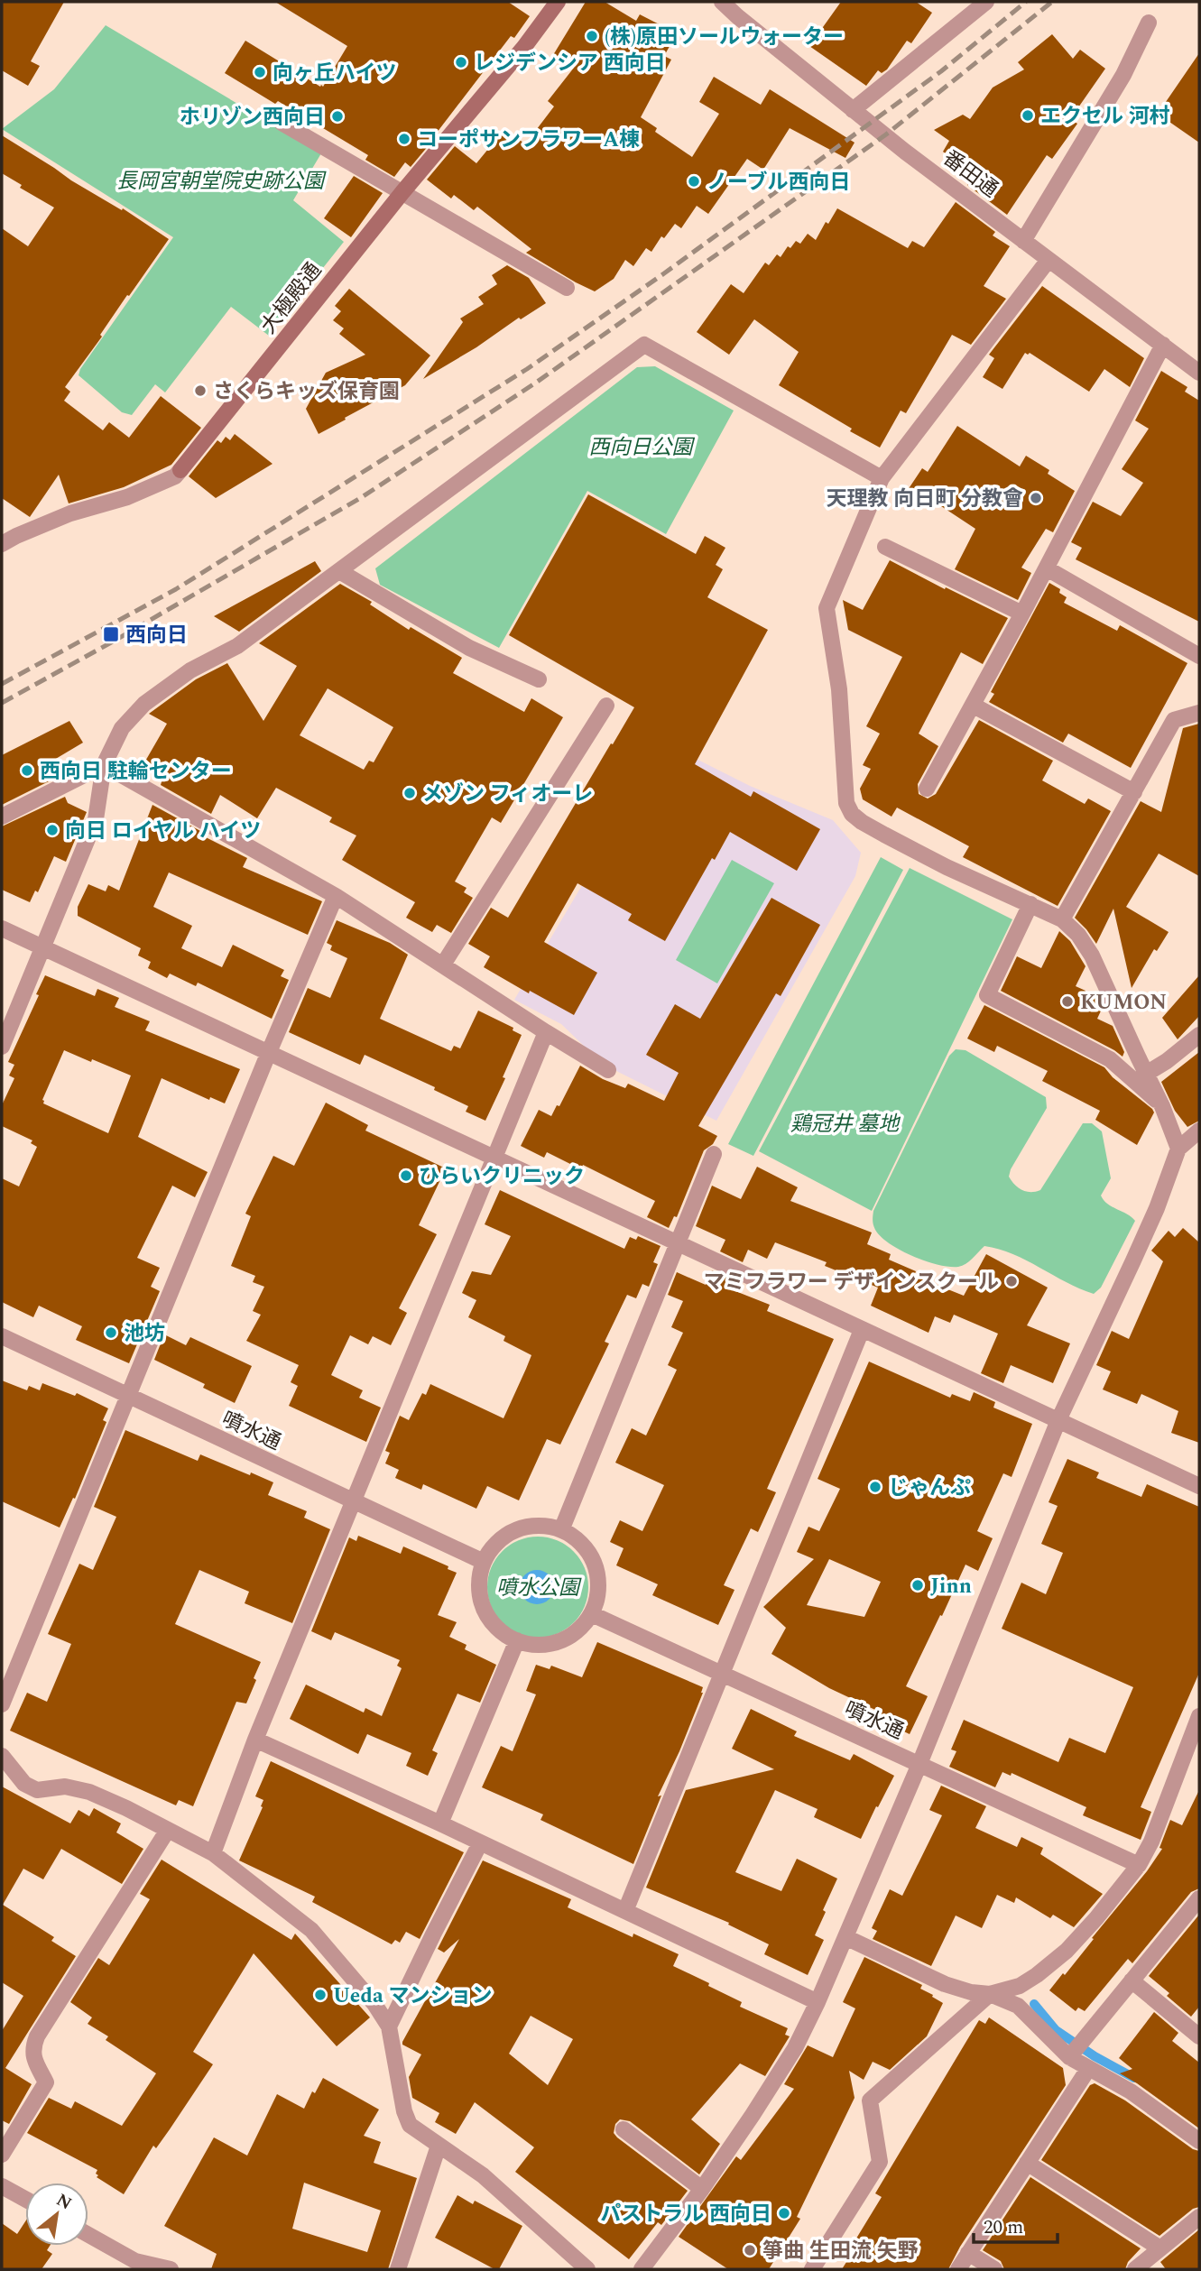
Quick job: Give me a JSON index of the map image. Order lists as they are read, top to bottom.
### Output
{
  "streets": {
    "main road": ["大極殿通"],
    "street": ["番田通", "噴水通"]
  },
  "parks": [
    "長岡宮朝堂院史跡公園",
    "西向日公園",
    "鶏冠井 墓地",
    "噴水公園"
  ],
  "places": {
    "other": [
      "(株)原田ソールウォーター",
      "レジデンシア 西向日",
      "向ヶ丘ハイツ",
      "エクセル 河村",
      "ホリゾン西向日",
      "コーポサンフラワーA棟",
      "ノーブル西向日",
      "さくらキッズ保育園",
      "天理教 向日町 分教會",
      "西向日 駐輪センター",
      "メゾン フィオーレ",
      "向日 ロイヤル ハイツ",
      "KUMON",
      "ひらいクリニック",
      "マミフラワー デザインスクール",
      "池坊",
      "じゃんぷ",
      "Jinn",
      "Ueda マンション",
      "パストラル 西向日",
      "箏曲 生田流 矢野"
    ],
    "transit": ["西向日"]
  },
  "scale_bar": "20 m",
  "north": "top right"
}
